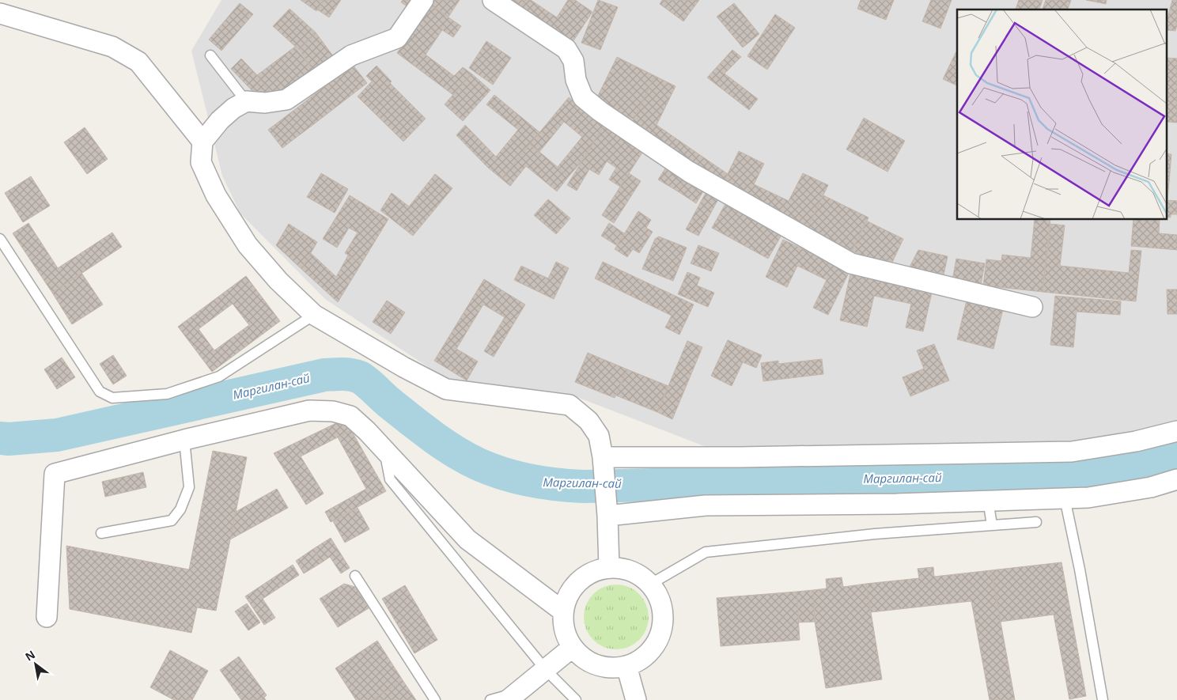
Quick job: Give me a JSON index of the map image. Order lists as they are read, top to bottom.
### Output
{
  "water": ["Маргилан-сай"],
  "north": "top left"
}
